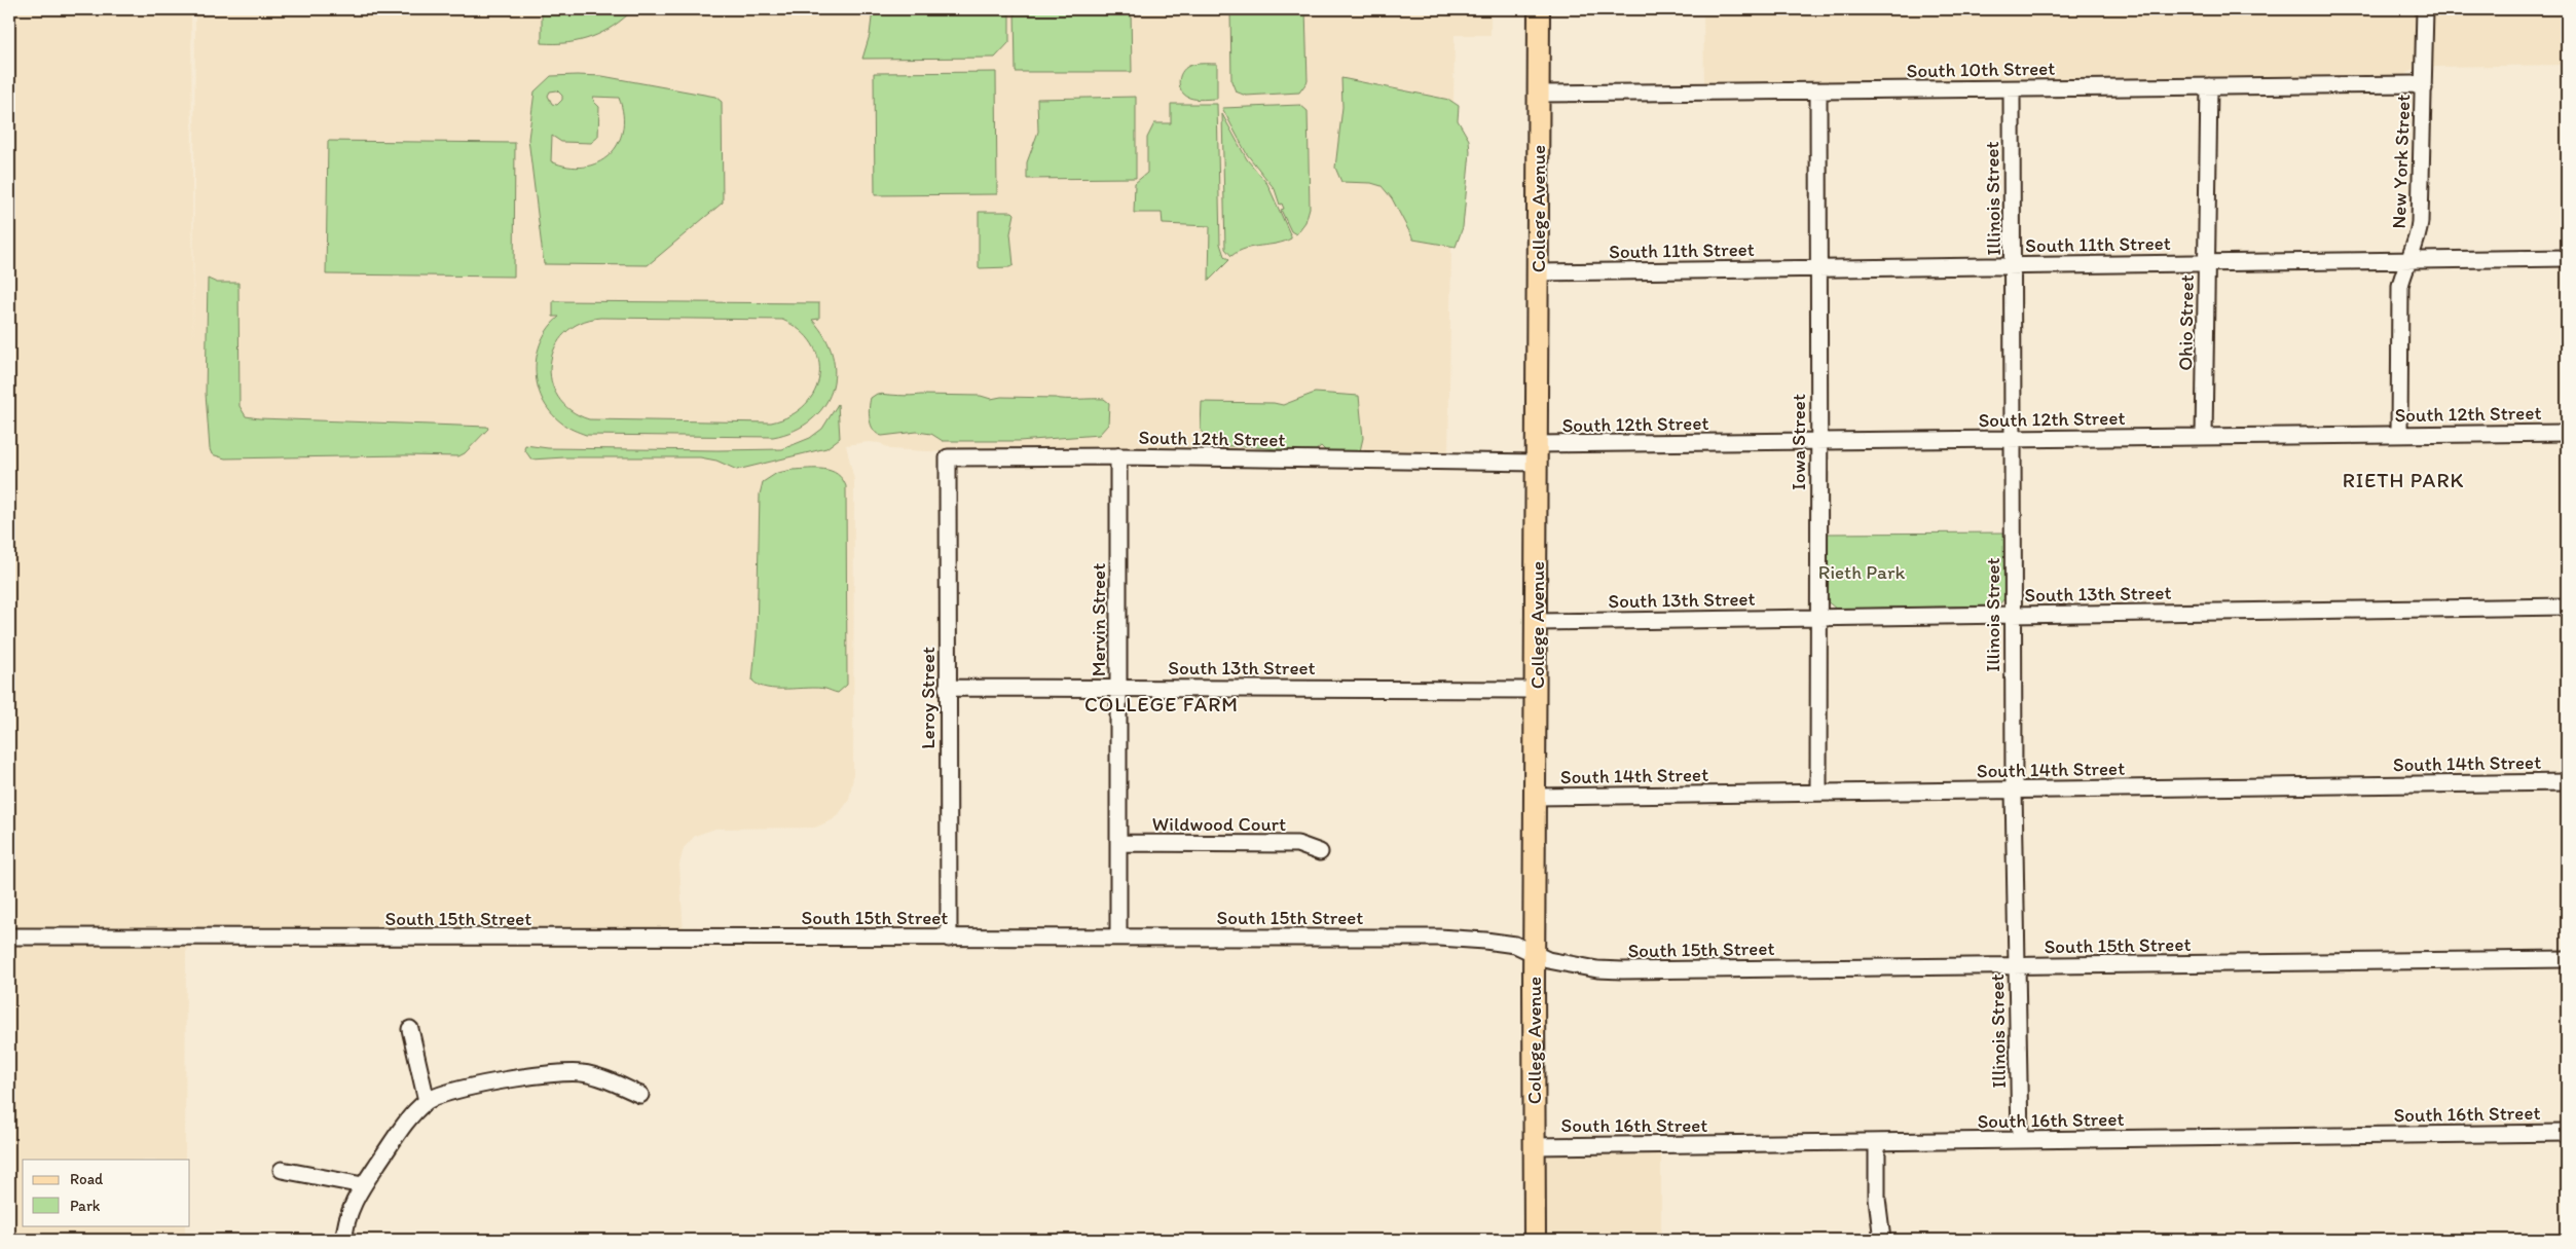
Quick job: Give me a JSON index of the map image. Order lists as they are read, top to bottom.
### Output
{
  "streets": {
    "main road": ["College Avenue"],
    "street": [
      "South 10th Street",
      "New York Street",
      "Illinois Street",
      "South 11th Street",
      "Ohio Street",
      "South 12th Street",
      "Iowa Street",
      "South 13th Street",
      "Mervin Street",
      "Leroy Street",
      "South 14th Street",
      "Wildwood Court",
      "South 15th Street",
      "South 16th Street"
    ]
  },
  "crossings": [
    ["South 10th Street", "New York Street"],
    ["South 10th Street", "Illinois Street"],
    ["South 10th Street", "College Avenue"],
    ["South 10th Street", "Ohio Street"],
    ["South 10th Street", "Iowa Street"],
    ["New York Street", "South 11th Street"],
    ["New York Street", "South 12th Street"],
    ["Illinois Street", "South 11th Street"],
    ["Illinois Street", "South 12th Street"],
    ["Illinois Street", "South 13th Street"],
    ["Illinois Street", "South 14th Street"],
    ["Illinois Street", "South 15th Street"],
    ["Illinois Street", "South 16th Street"],
    ["College Avenue", "South 11th Street"],
    ["College Avenue", "South 12th Street"],
    ["College Avenue", "South 13th Street"],
    ["College Avenue", "South 14th Street"],
    ["College Avenue", "South 15th Street"],
    ["College Avenue", "South 16th Street"],
    ["South 11th Street", "Ohio Street"],
    ["South 11th Street", "Iowa Street"],
    ["Ohio Street", "South 12th Street"],
    ["South 12th Street", "Iowa Street"],
    ["South 12th Street", "Mervin Street"],
    ["South 12th Street", "Leroy Street"],
    ["Iowa Street", "South 13th Street"],
    ["Iowa Street", "South 14th Street"],
    ["South 13th Street", "Mervin Street"],
    ["South 13th Street", "Leroy Street"],
    ["Mervin Street", "Wildwood Court"],
    ["Mervin Street", "South 15th Street"],
    ["Leroy Street", "South 15th Street"]
  ],
  "districts": ["RIETH PARK", "COLLEGE FARM"],
  "parks": ["Rieth Park"],
  "legend": ["Road", "Park"]
}
